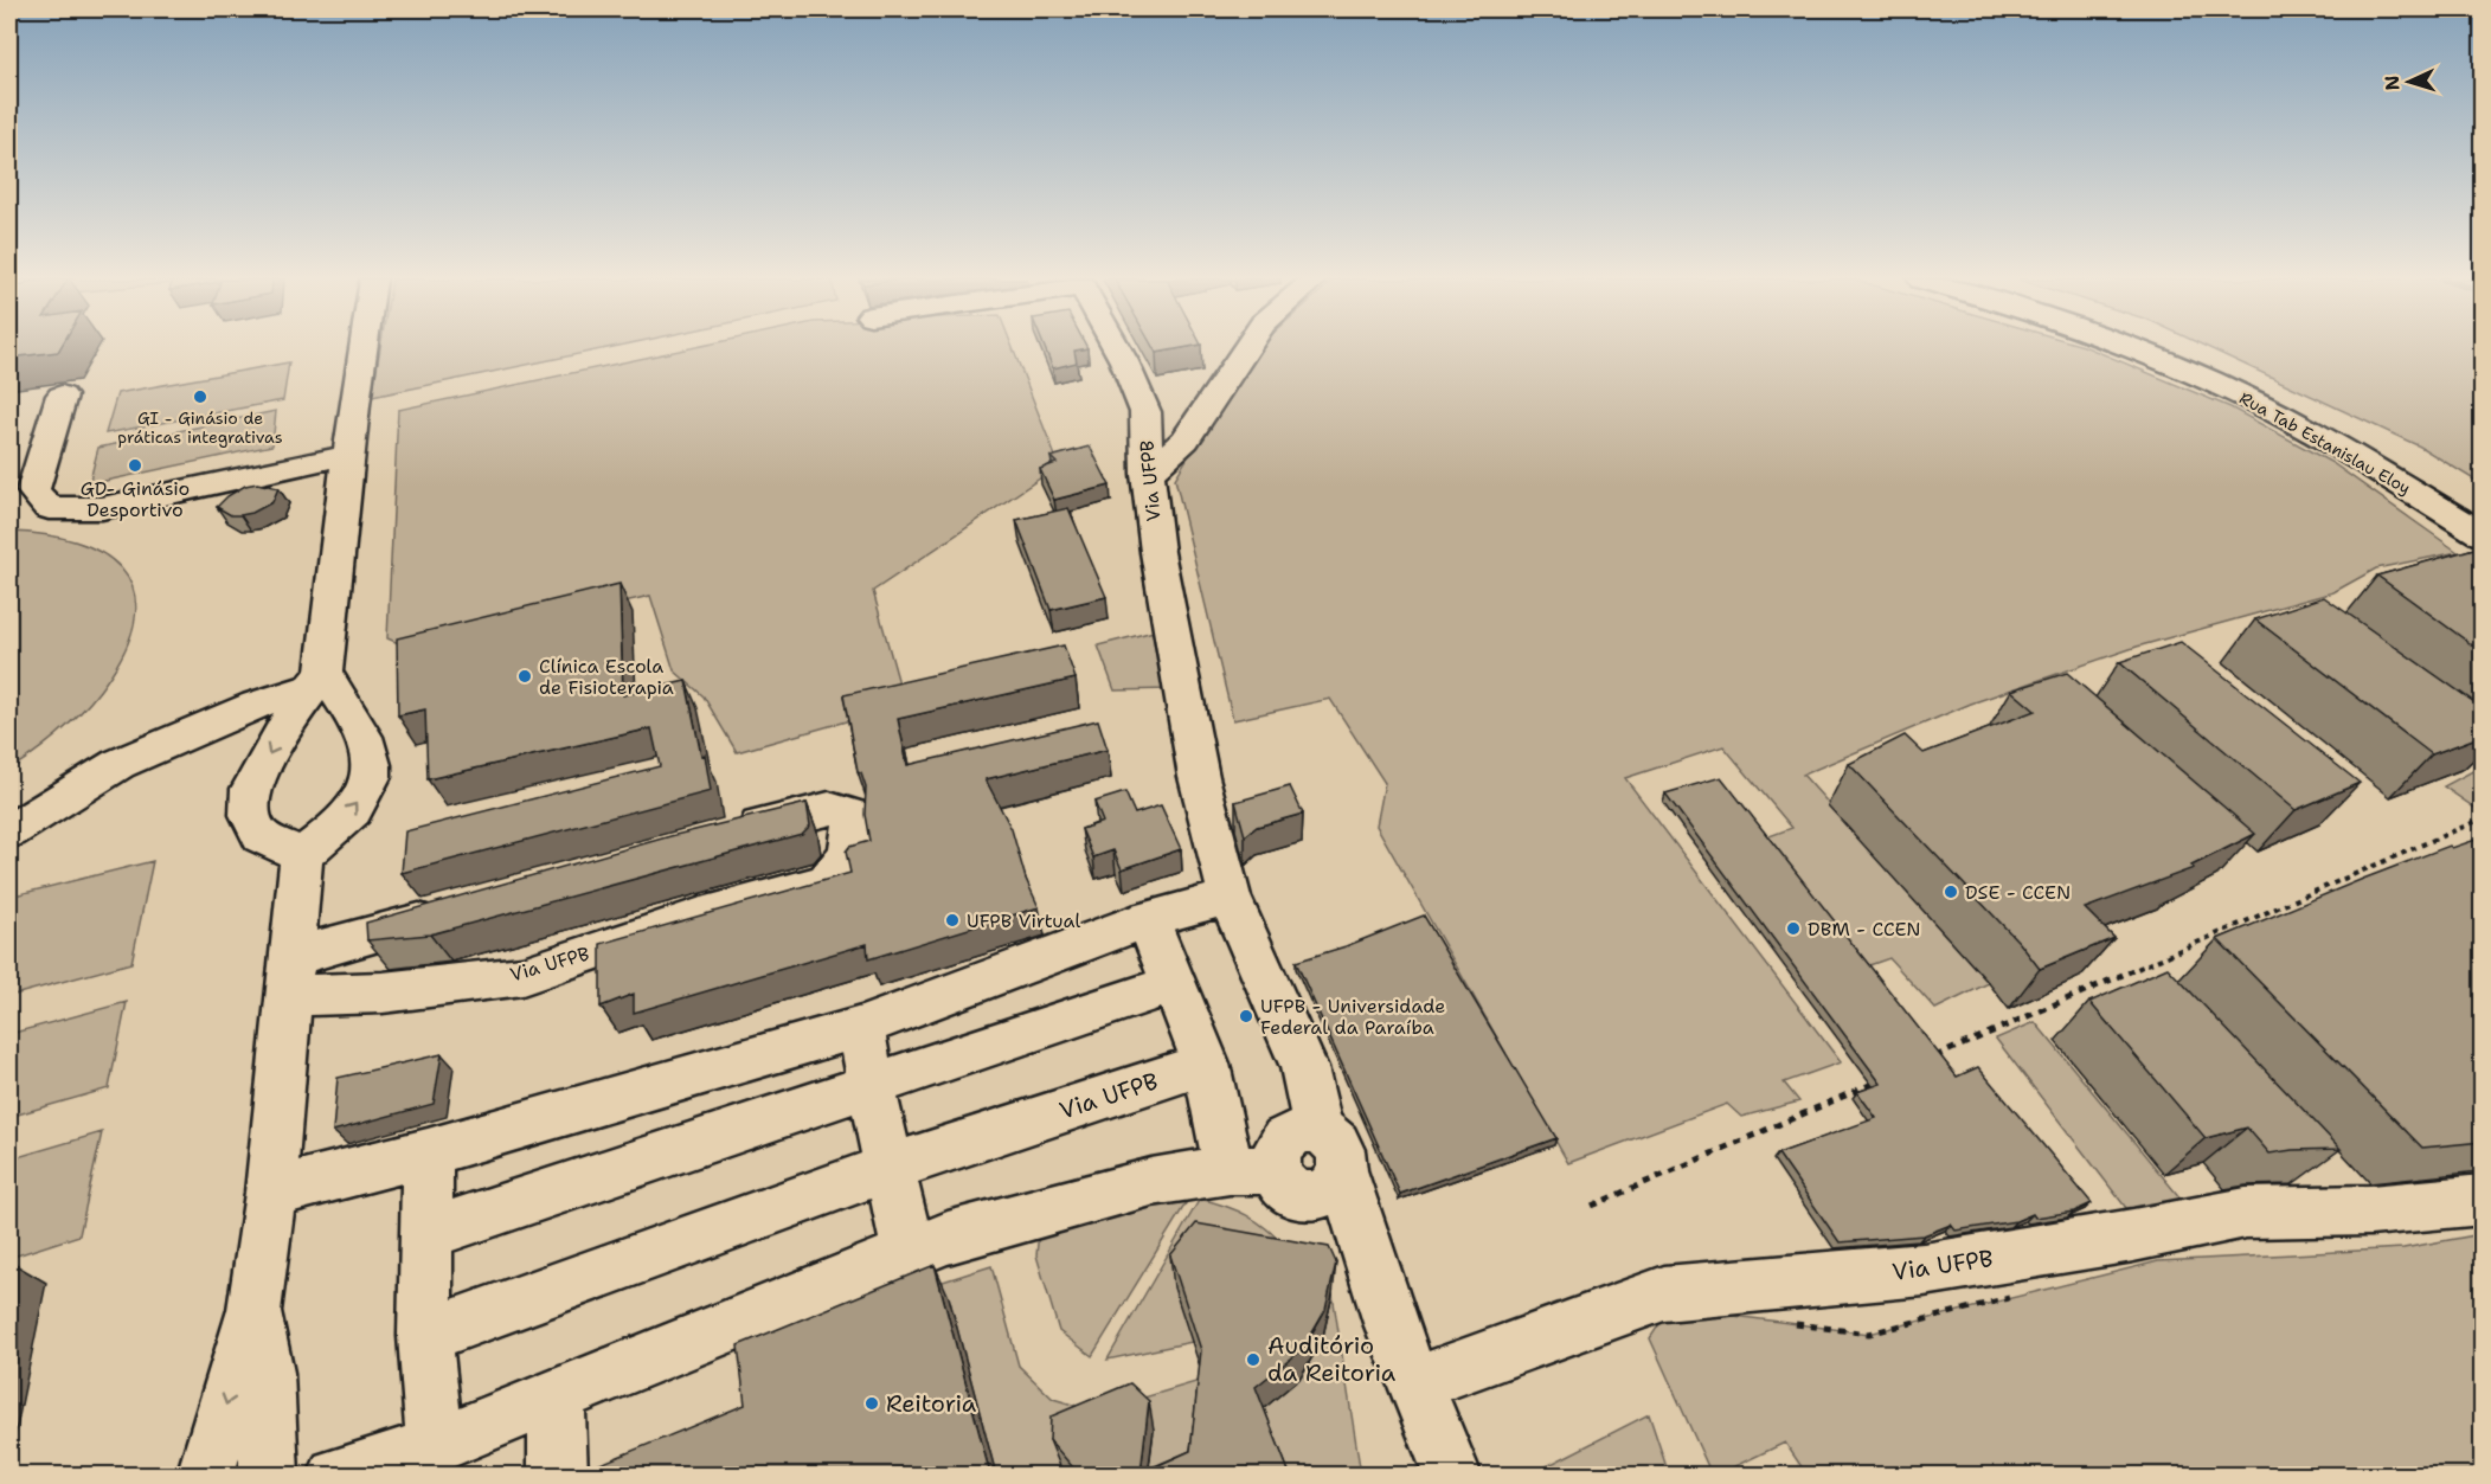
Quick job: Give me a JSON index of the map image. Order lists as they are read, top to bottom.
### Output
{
  "streets": {
    "street": ["Rua Tab Estanislau Eloy", "Via UFPB"]
  },
  "places": [
    "GI - Ginásio de práticas integrativas",
    "GD- Ginásio Desportivo",
    "Clínica Escola de Fisioterapia",
    "DSE - CCEN",
    "UFPB Virtual",
    "DBM - CCEN",
    "UFPB - Universidade Federal da Paraíba",
    "Auditório da Reitoria",
    "Reitoria"
  ],
  "north": "left"
}
